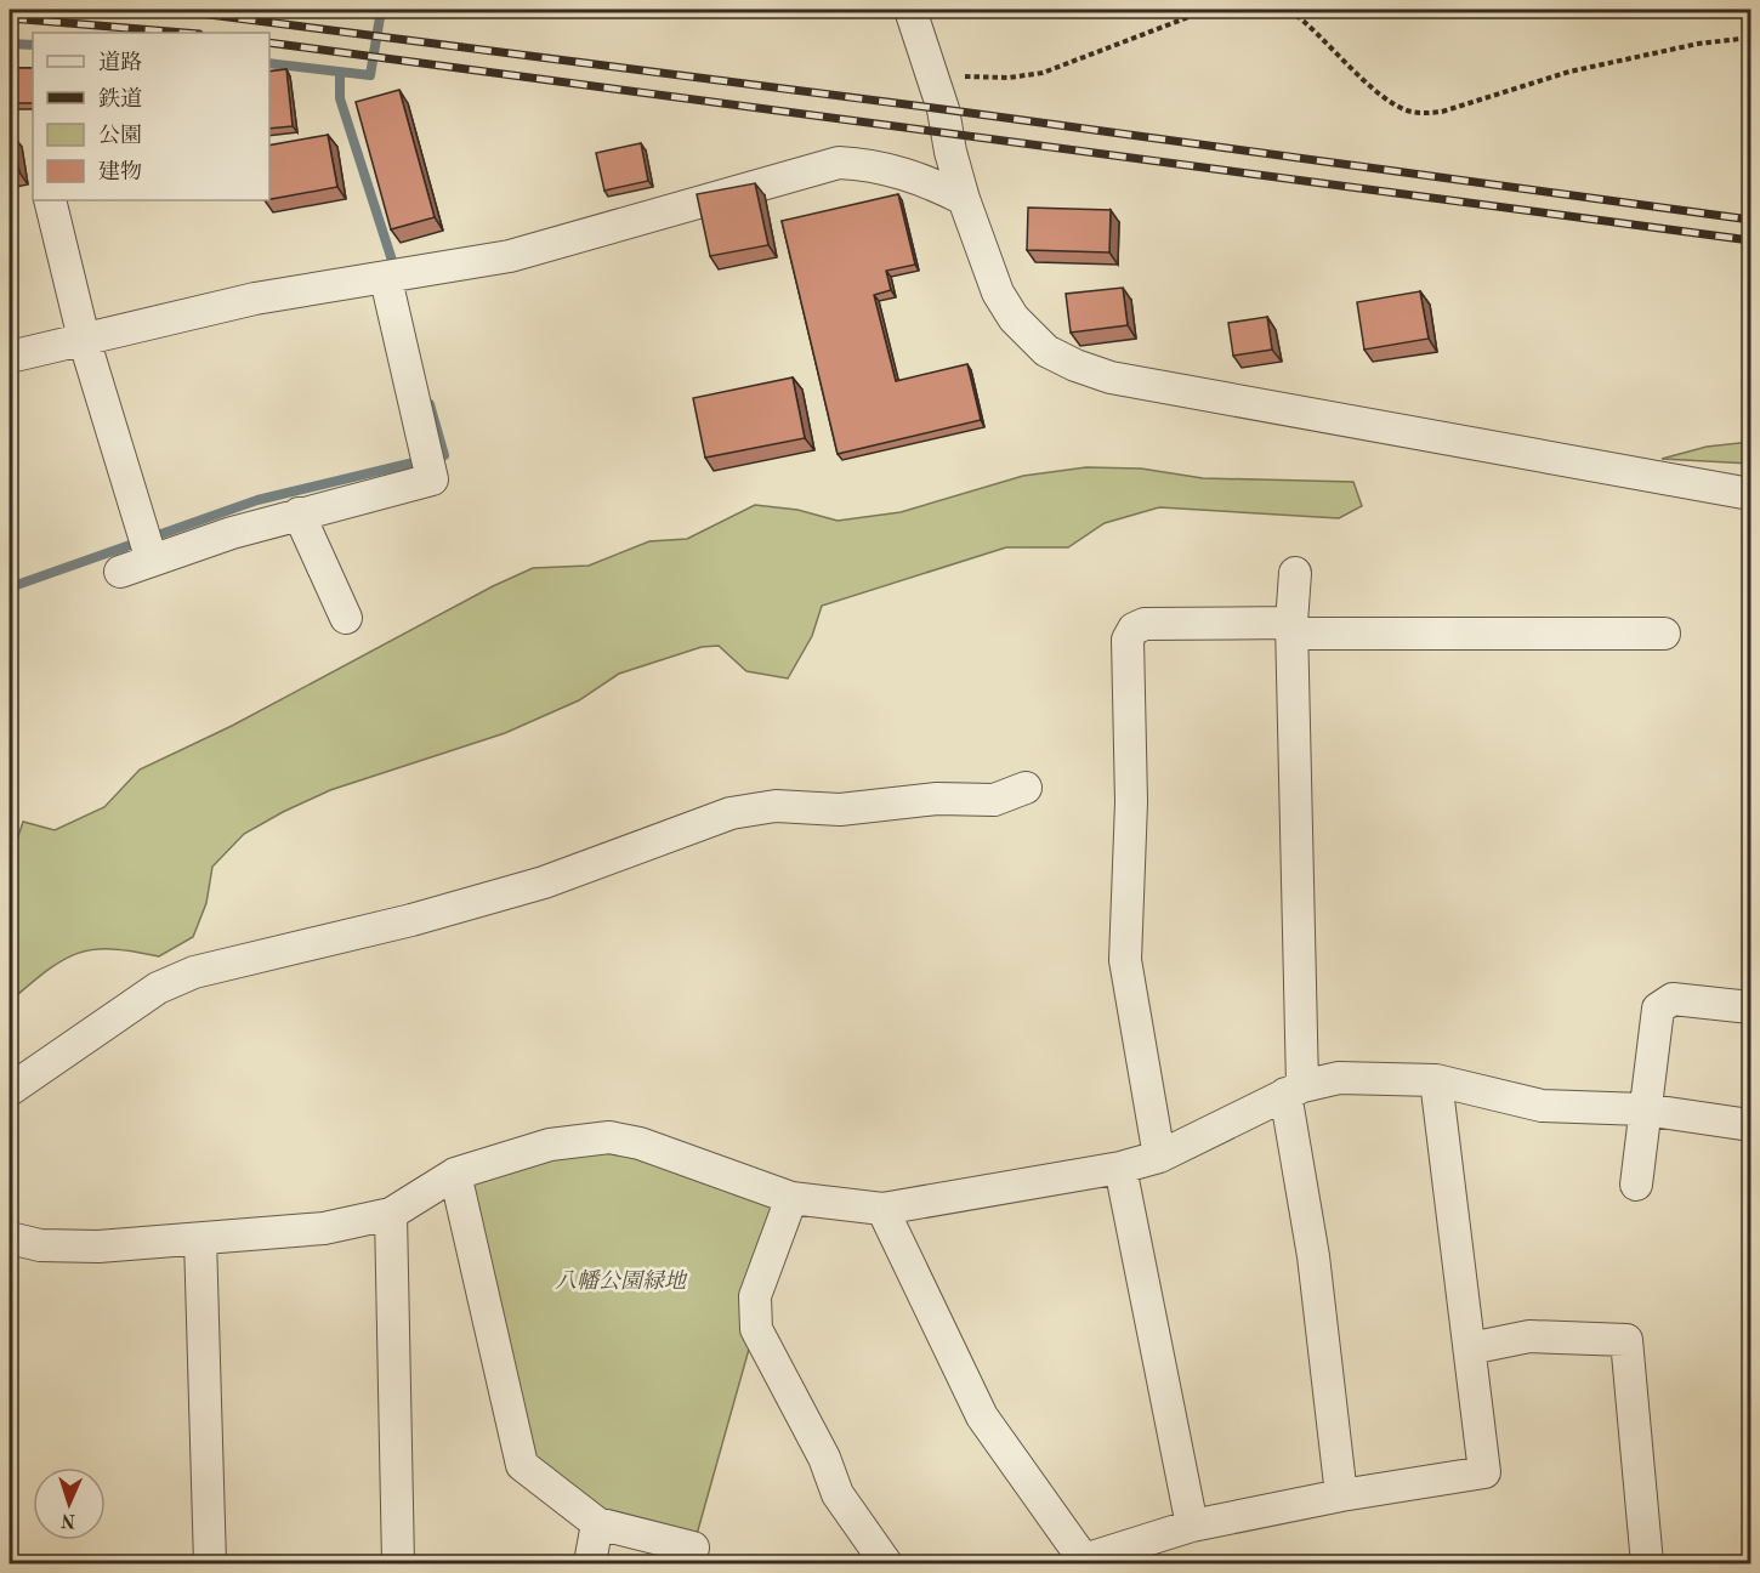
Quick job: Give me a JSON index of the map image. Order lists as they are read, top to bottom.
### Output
{
  "parks": ["八幡公園緑地"],
  "legend": [
    "道路",
    "鉄道",
    "公園",
    "建物"
  ],
  "north": "bottom"
}
